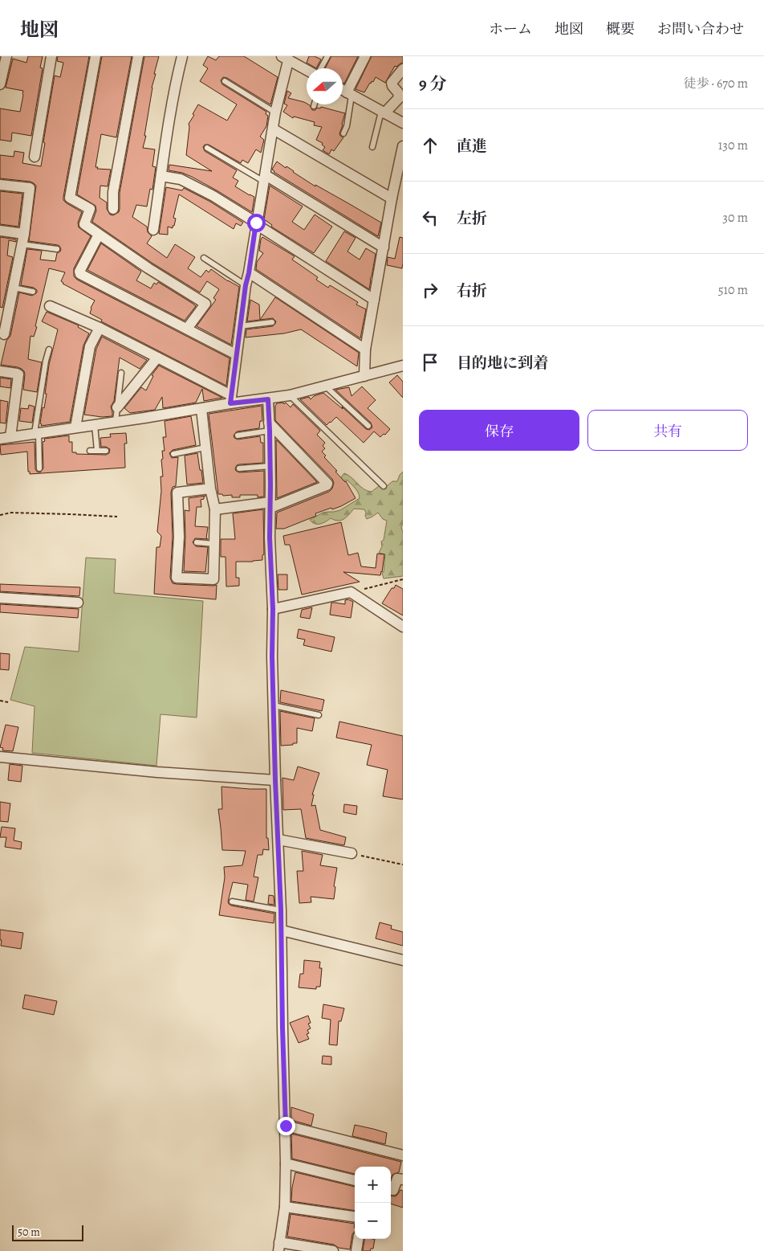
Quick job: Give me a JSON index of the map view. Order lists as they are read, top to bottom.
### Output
{
  "scale_bar": "50 m",
  "north": "left",
  "page": {
    "header": "地図",
    "nav": [
      "ホーム",
      "地図",
      "概要",
      "お問い合わせ"
    ],
    "heading": ["9 分", "徒歩 · 670 m"],
    "list": [
      ["直進", "130 m"],
      ["左折", "30 m"],
      ["右折", "510 m"],
      "目的地に到着"
    ],
    "buttons": ["保存", "共有"],
    "map_buttons": ["+", "−"],
    "scale": "50 m"
  }
}
